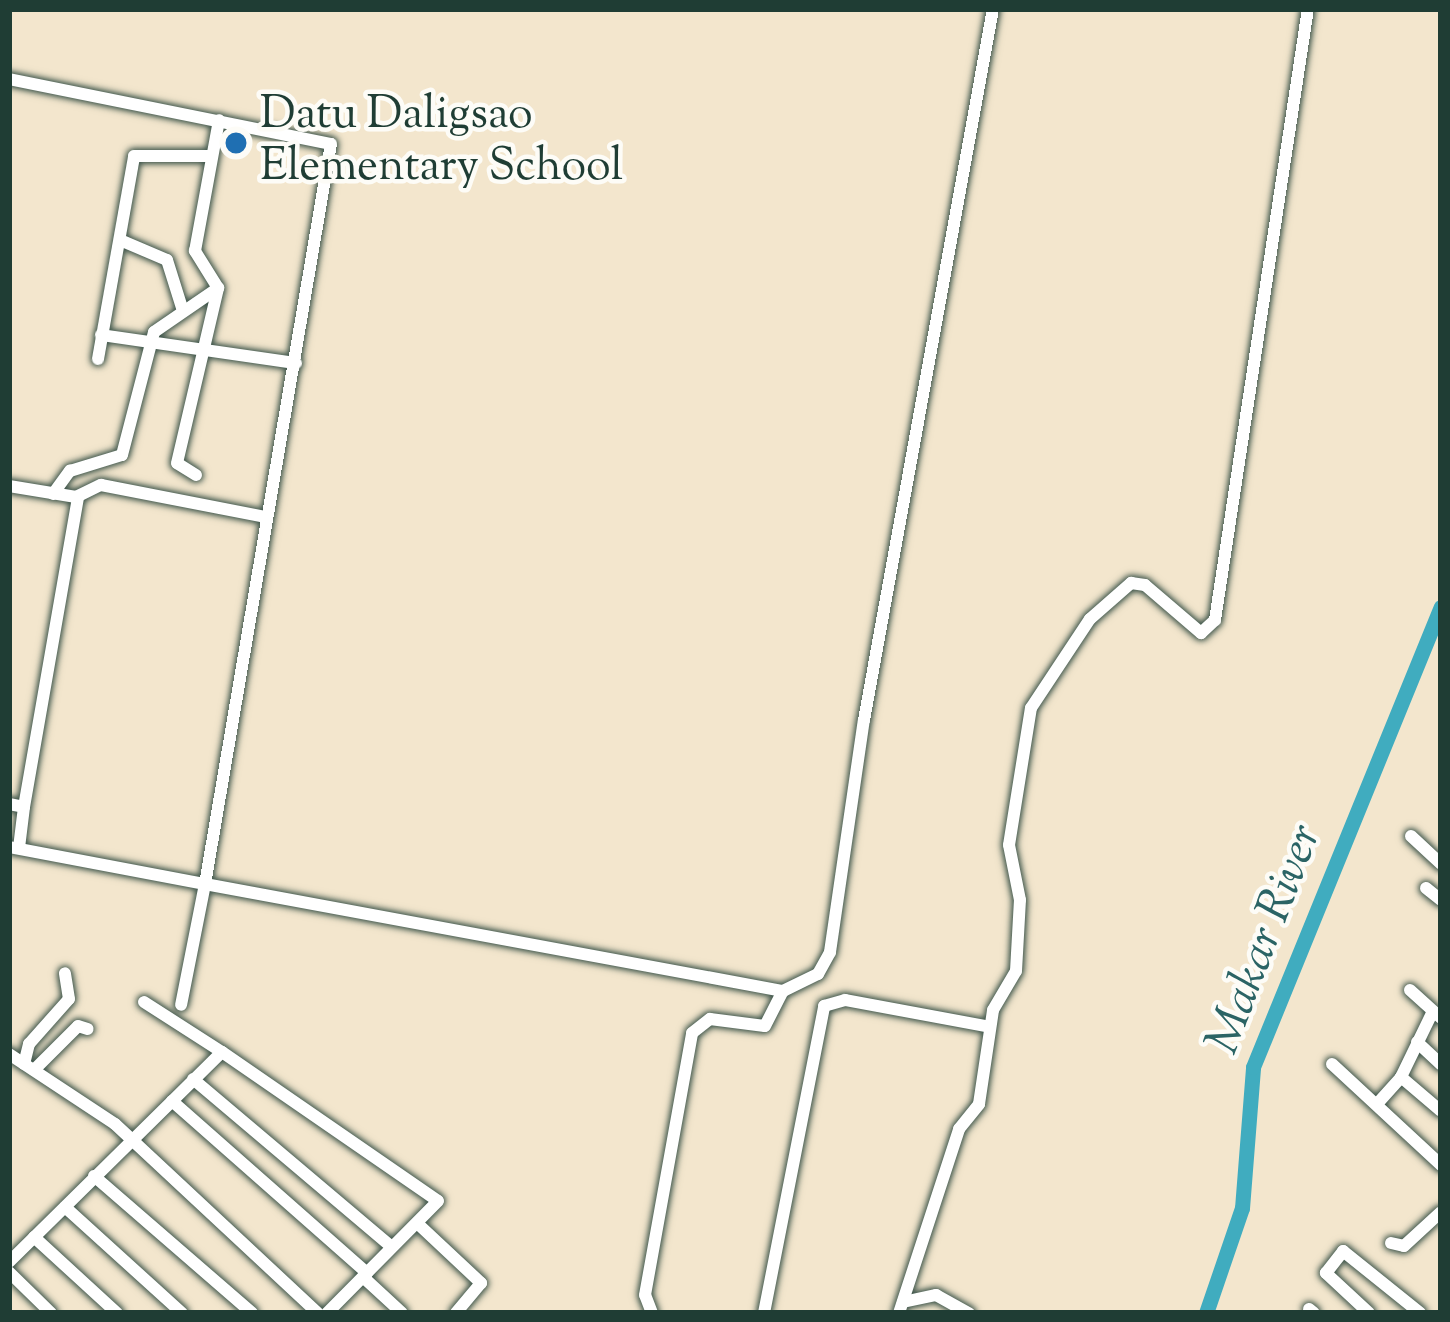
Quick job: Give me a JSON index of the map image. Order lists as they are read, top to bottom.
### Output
{
  "water": ["Makar River"],
  "places": ["Datu Daligsao Elementary School"]
}
